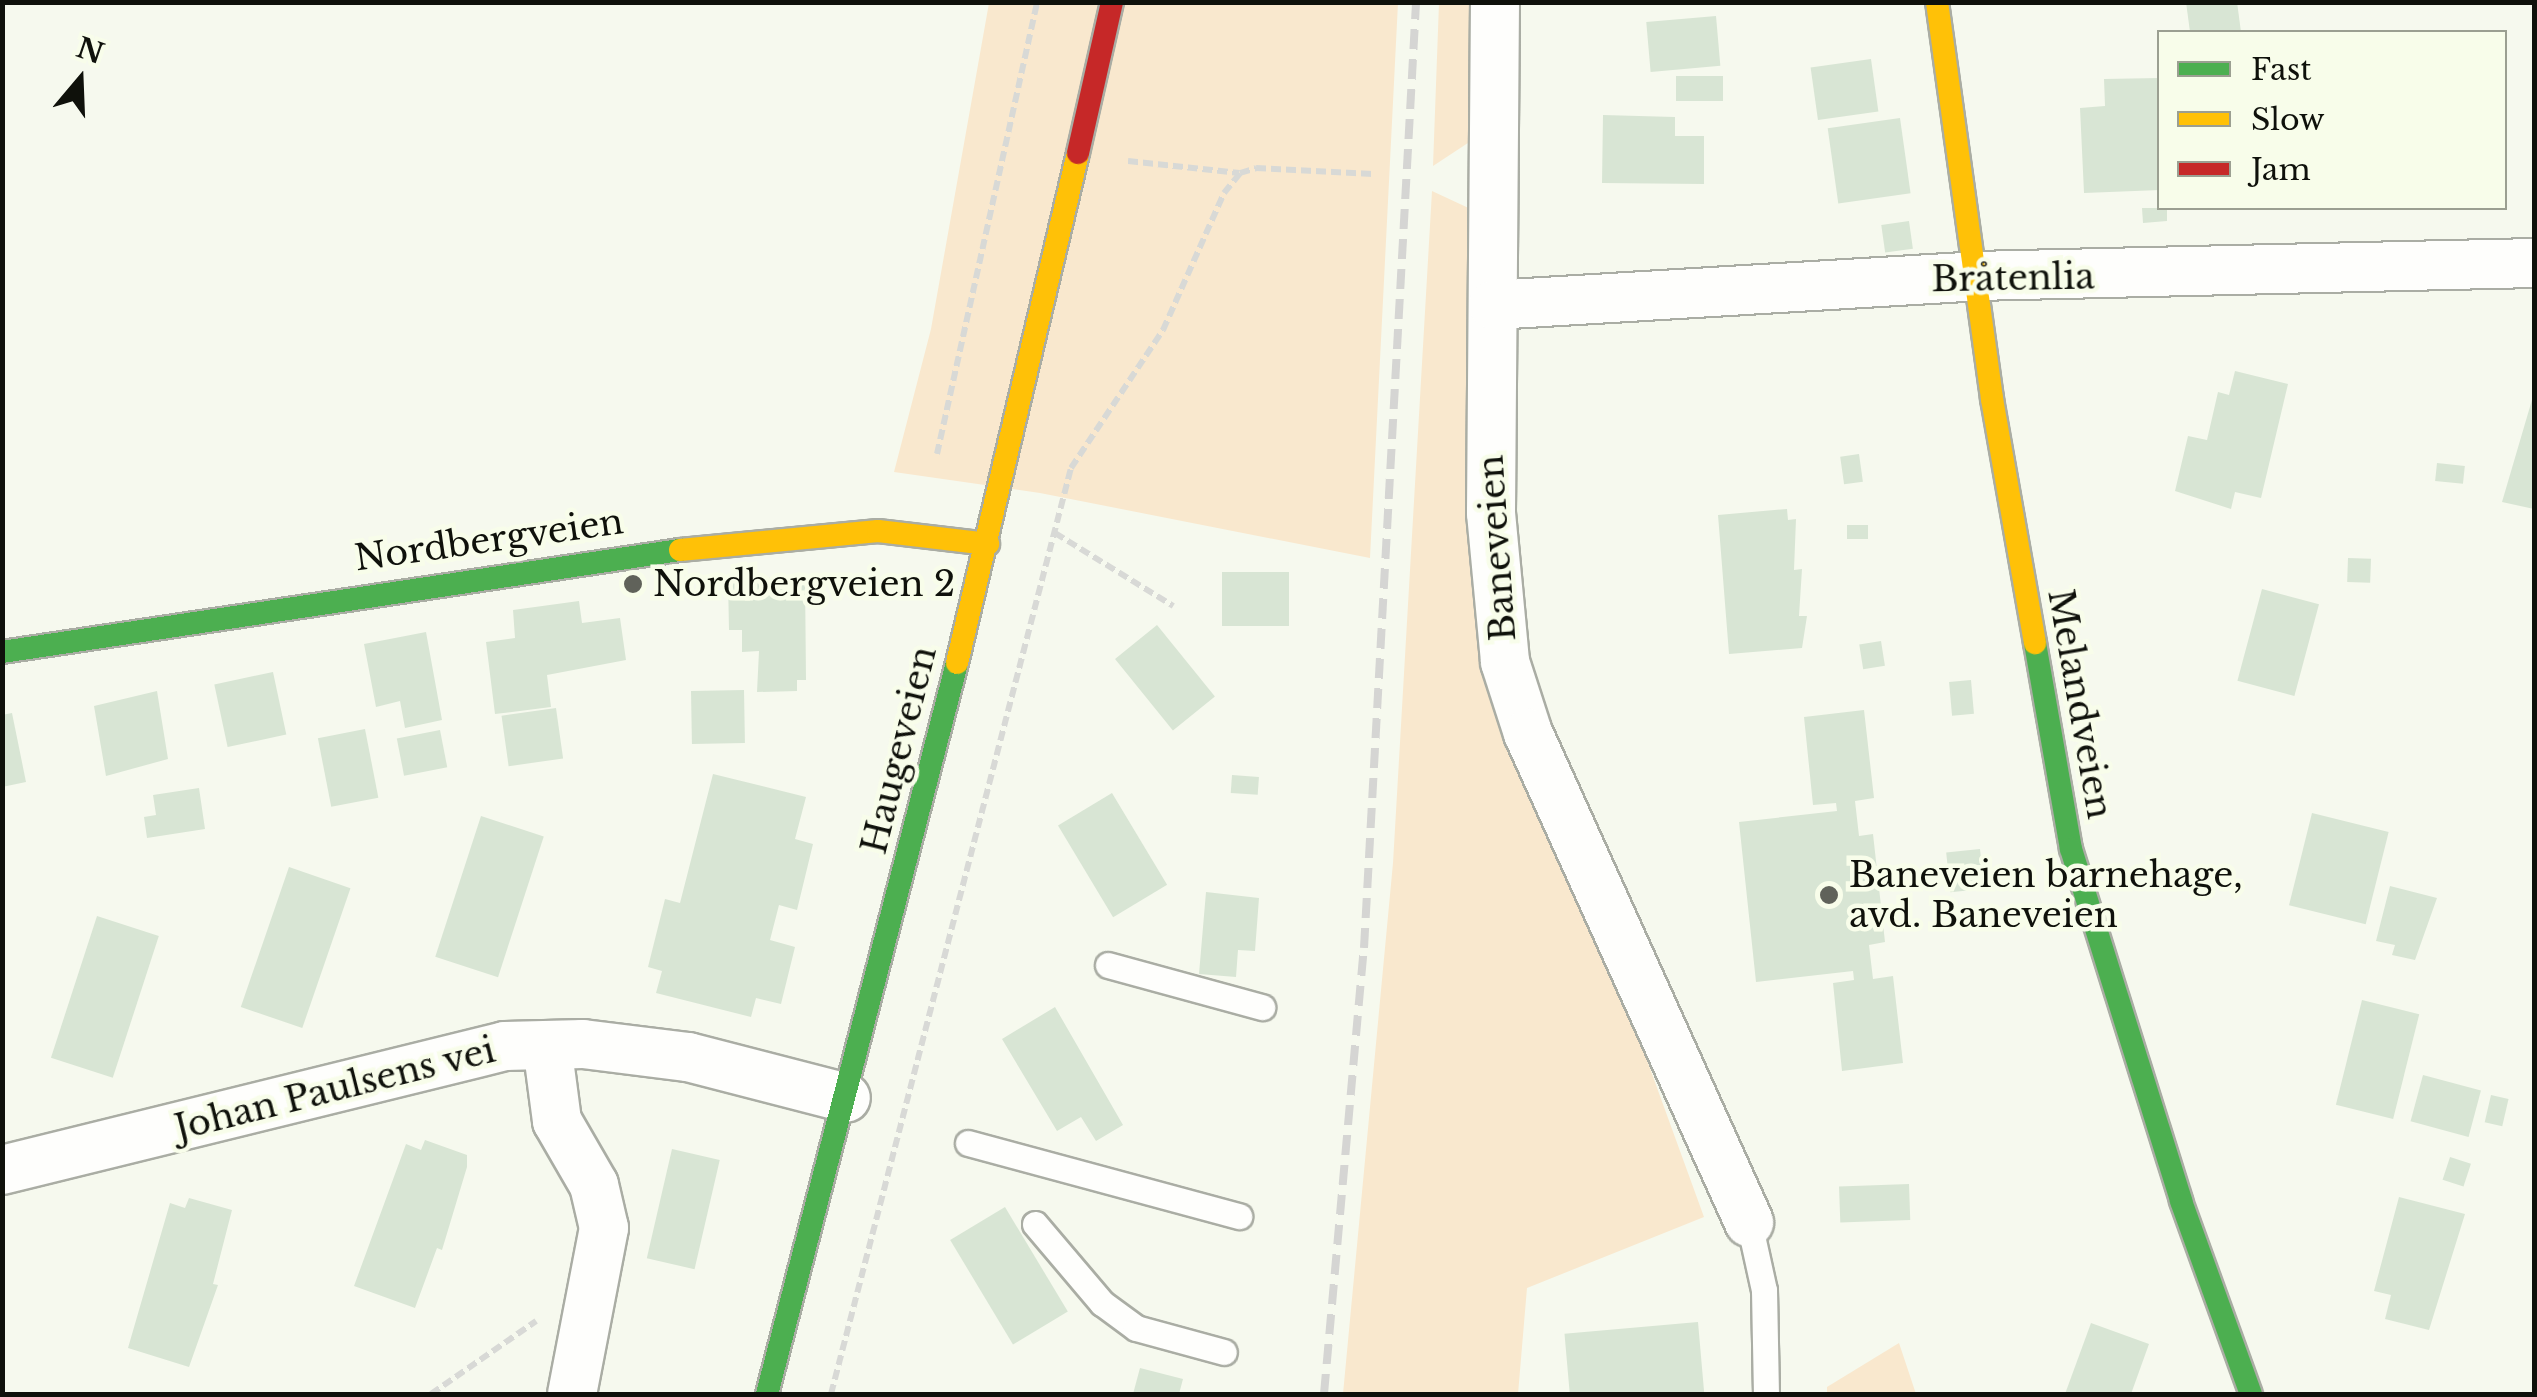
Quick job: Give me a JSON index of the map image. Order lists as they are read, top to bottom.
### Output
{
  "streets": {
    "street": [
      "Bråtenlia",
      "Nordbergveien",
      "Baneveien",
      "Melandveien",
      "Haugeveien",
      "Johan Paulsens vei"
    ]
  },
  "crossings": [
    ["Bråtenlia", "Baneveien"],
    ["Bråtenlia", "Melandveien"],
    ["Nordbergveien", "Haugeveien"],
    ["Haugeveien", "Johan Paulsens vei"]
  ],
  "places": ["Nordbergveien 2", "Baneveien barnehage, avd. Baneveien"],
  "legend": ["Fast", "Slow", "Jam"],
  "north": "top"
}
